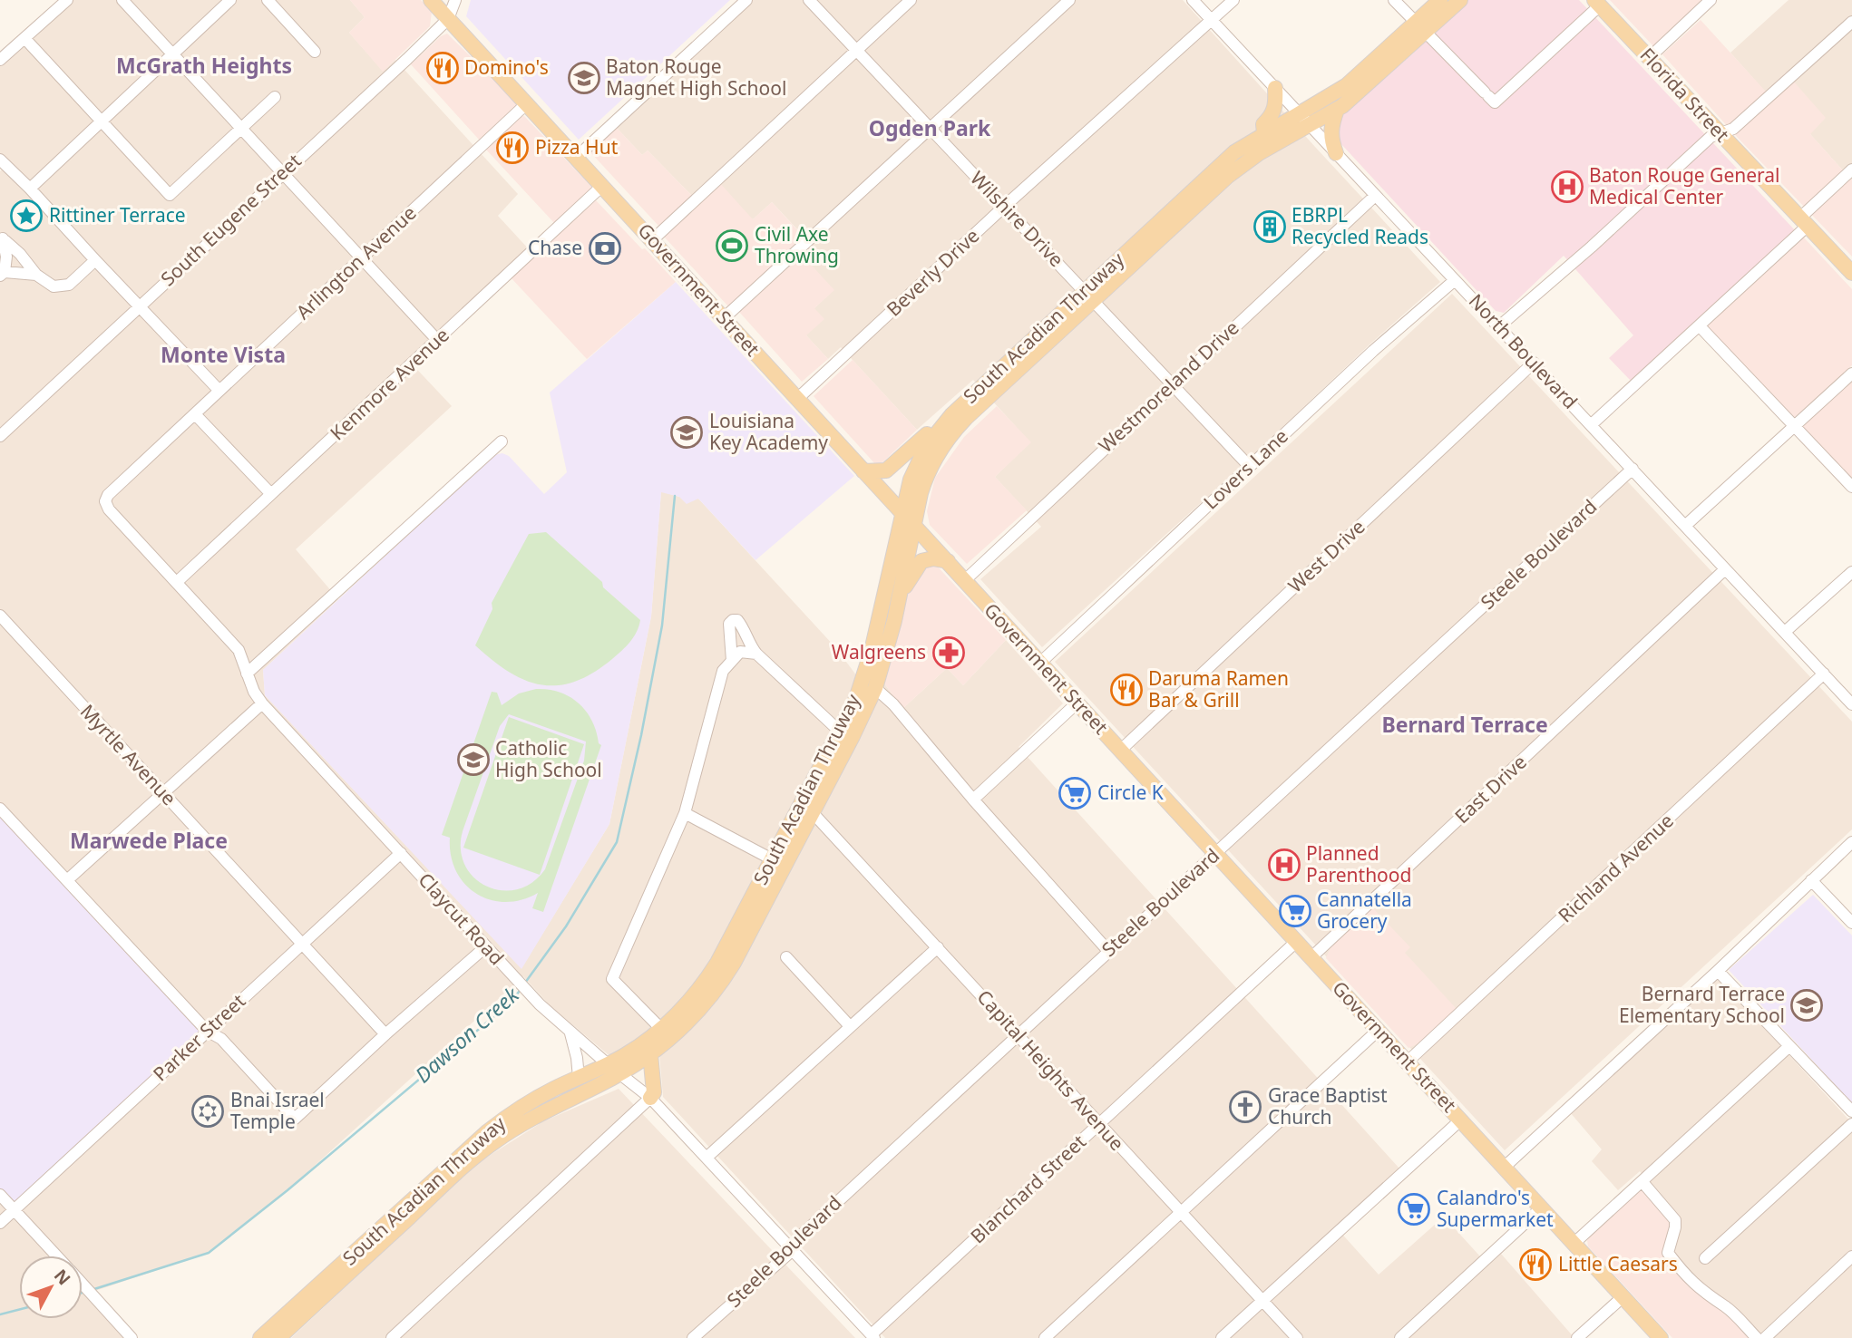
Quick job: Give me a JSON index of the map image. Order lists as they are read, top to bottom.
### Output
{
  "streets": {
    "main road": ["Florida Street", "Government Street", "South Acadian Thruway"],
    "street": [
      "Wilshire Drive",
      "South Eugene Street",
      "Arlington Avenue",
      "Beverly Drive",
      "North Boulevard",
      "Kenmore Avenue",
      "Westmoreland Drive",
      "Lovers Lane",
      "Steele Boulevard",
      "West Drive",
      "Myrtle Avenue",
      "East Drive",
      "Richland Avenue",
      "Claycut Road",
      "Parker Street",
      "Capital Heights Avenue",
      "Blanchard Street"
    ]
  },
  "crossings": [
    ["Wilshire Drive", "Beverly Drive"],
    ["Wilshire Drive", "South Acadian Thruway"],
    ["Wilshire Drive", "Westmoreland Drive"],
    ["Wilshire Drive", "Lovers Lane"],
    ["South Eugene Street", "Government Street"],
    ["Arlington Avenue", "Government Street"],
    ["Arlington Avenue", "Claycut Road"],
    ["Beverly Drive", "Government Street"],
    ["Beverly Drive", "North Boulevard"],
    ["Government Street", "South Acadian Thruway"],
    ["Government Street", "Kenmore Avenue"],
    ["Government Street", "Westmoreland Drive"],
    ["Government Street", "Lovers Lane"],
    ["Government Street", "Steele Boulevard"],
    ["Government Street", "West Drive"],
    ["Government Street", "East Drive"],
    ["Government Street", "Richland Avenue"],
    ["Government Street", "Blanchard Street"],
    ["South Acadian Thruway", "North Boulevard"],
    ["South Acadian Thruway", "Claycut Road"],
    ["South Acadian Thruway", "Capital Heights Avenue"],
    ["North Boulevard", "Westmoreland Drive"],
    ["North Boulevard", "Lovers Lane"],
    ["North Boulevard", "Steele Boulevard"],
    ["North Boulevard", "West Drive"],
    ["North Boulevard", "East Drive"],
    ["North Boulevard", "Richland Avenue"],
    ["Kenmore Avenue", "Claycut Road"],
    ["Steele Boulevard", "Claycut Road"],
    ["Steele Boulevard", "Capital Heights Avenue"],
    ["Myrtle Avenue", "Parker Street"],
    ["Claycut Road", "Parker Street"],
    ["Claycut Road", "Blanchard Street"],
    ["Capital Heights Avenue", "Blanchard Street"]
  ],
  "districts": [
    "McGrath Heights",
    "Ogden Park",
    "Monte Vista",
    "Bernard Terrace",
    "Marwede Place"
  ],
  "water": ["Dawson Creek"],
  "places": {
    "restaurant": [
      "Domino's",
      "Pizza Hut",
      "Daruma Ramen Bar & Grill",
      "Little Caesars"
    ],
    "school or university": [
      "Baton Rouge Magnet High School",
      "Louisiana Key Academy",
      "Catholic High School",
      "Bernard Terrace Elementary School"
    ],
    "hospital": ["Baton Rouge General Medical Center", "Planned Parenthood"],
    "place": ["Rittiner Terrace"],
    "building": ["EBRPL Recycled Reads"],
    "sports": ["Civil Axe Throwing"],
    "bank": ["Chase"],
    "pharmacy": ["Walgreens"],
    "supermarket": ["Circle K", "Cannatella Grocery", "Calandro's Supermarket"],
    "church": ["Grace Baptist Church"],
    "synagogue": ["Bnai Israel Temple"]
  },
  "north": "top right"
}
